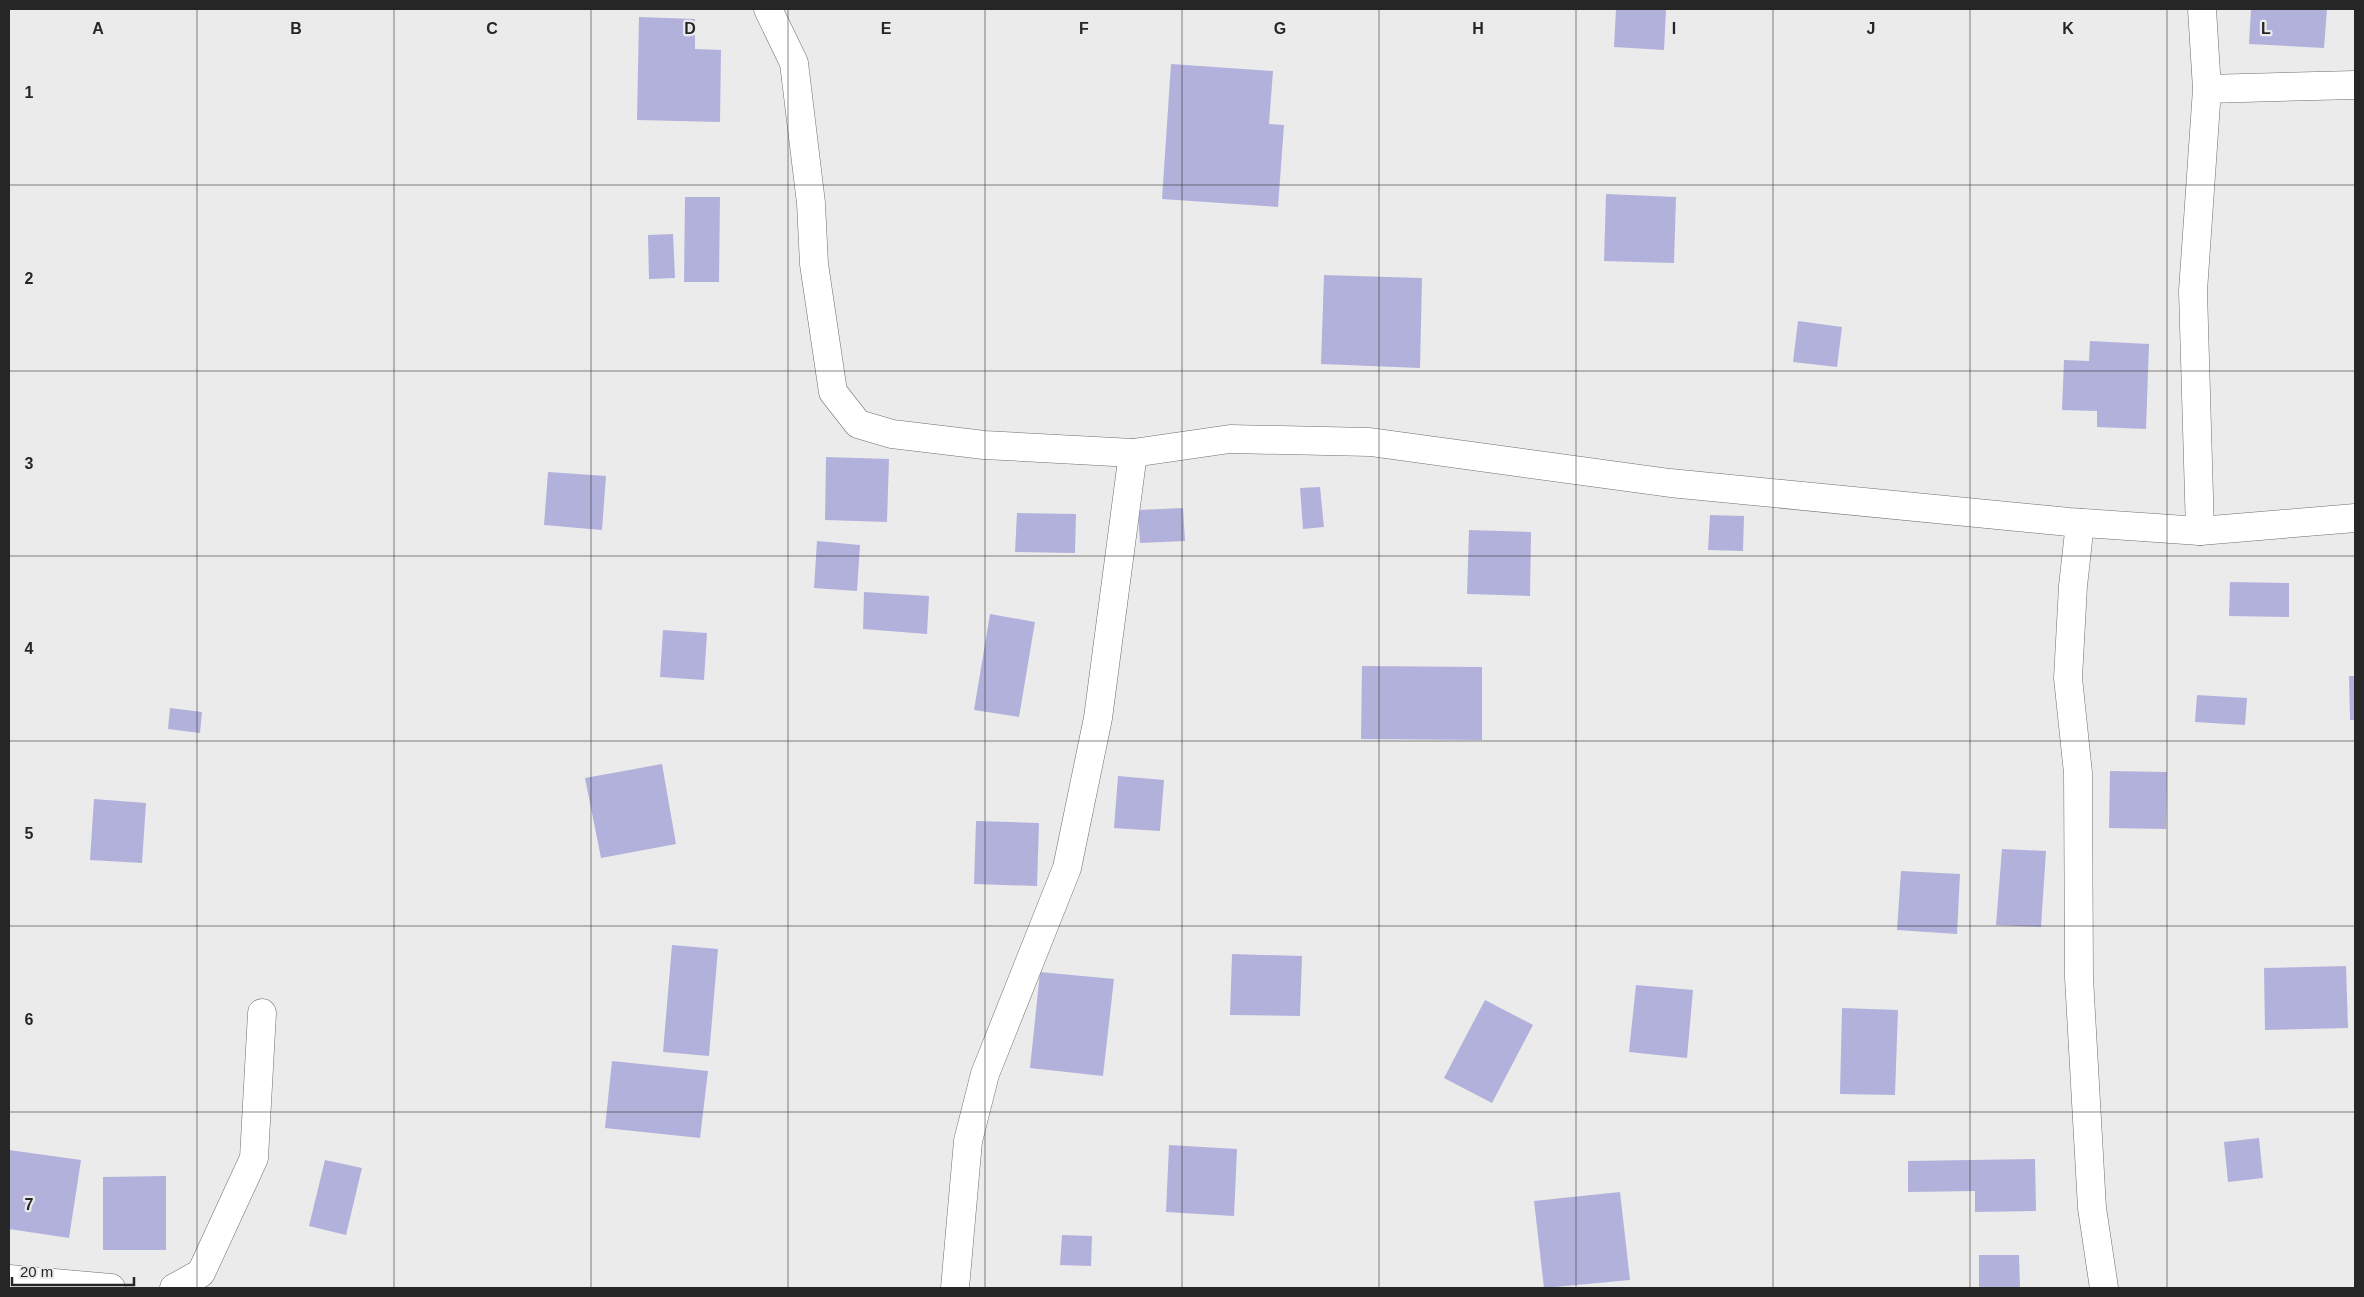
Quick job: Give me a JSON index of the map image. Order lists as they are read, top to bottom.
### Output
{
  "scale_bar": "20 m",
  "grid": {
    "columns": [
      "A",
      "B",
      "C",
      "D",
      "E",
      "F",
      "G",
      "H",
      "I",
      "J",
      "K",
      "L"
    ],
    "rows": [
      "1",
      "2",
      "3",
      "4",
      "5",
      "6",
      "7"
    ]
  }
}
